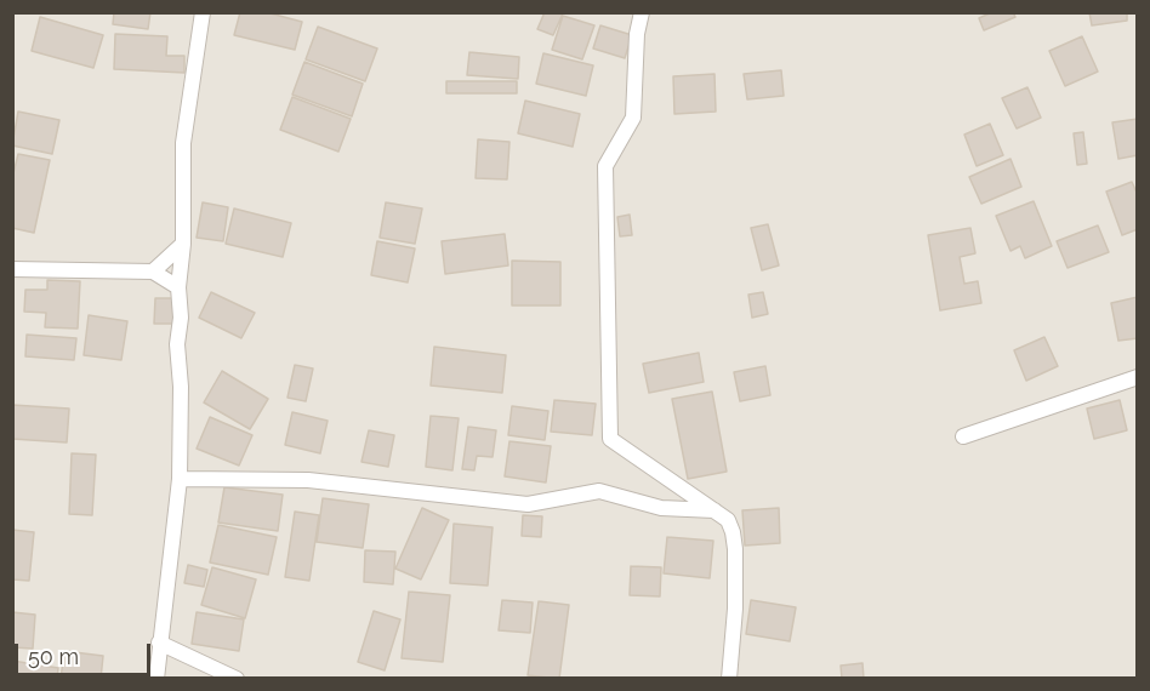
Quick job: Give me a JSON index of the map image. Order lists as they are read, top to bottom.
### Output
{
  "scale_bar": "50 m"
}
